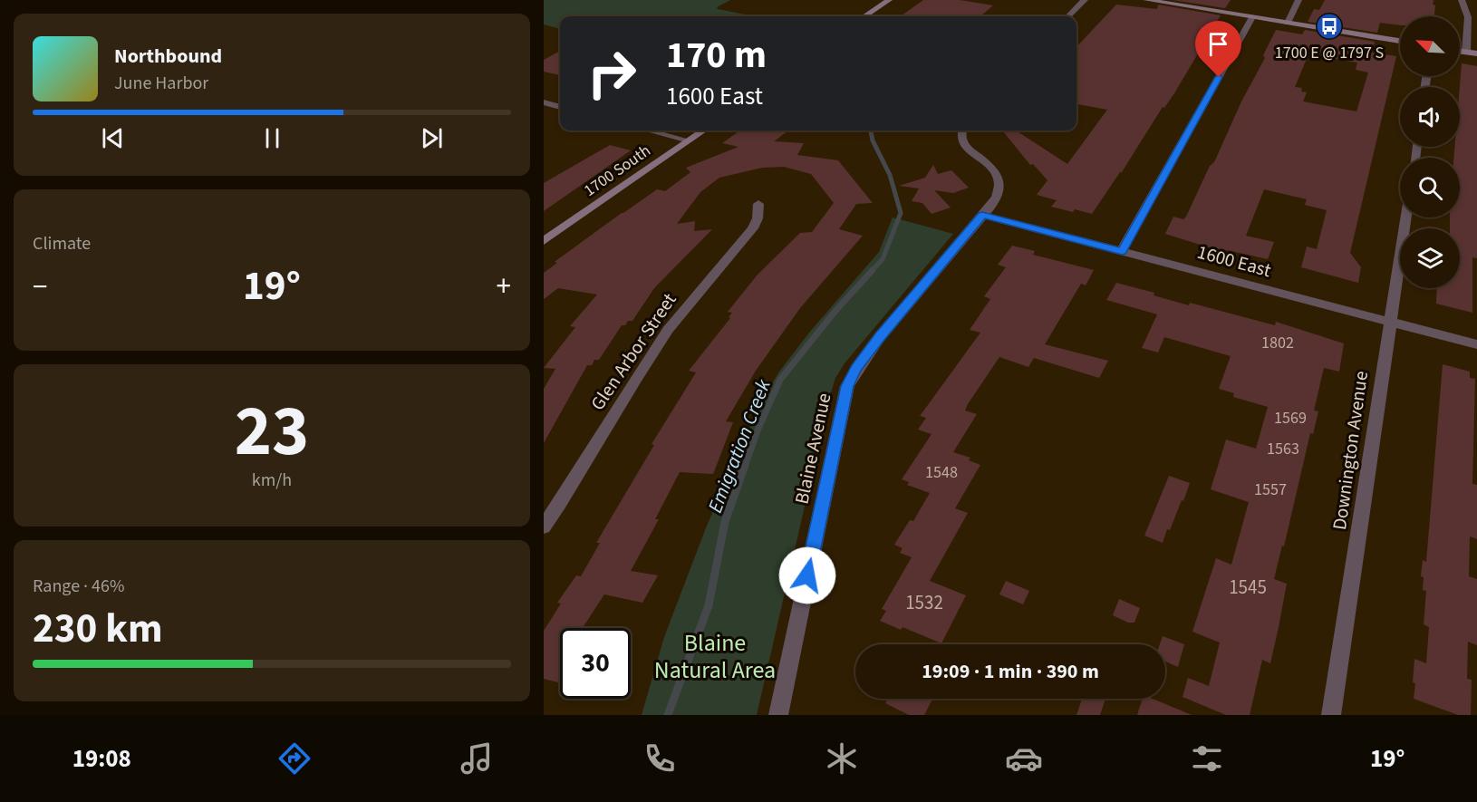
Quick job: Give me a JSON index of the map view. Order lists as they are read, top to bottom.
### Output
{
  "streets": {
    "street": [
      "1700 South",
      "1600 East",
      "Glen Arbor Street",
      "Blaine Avenue",
      "Downington Avenue"
    ]
  },
  "crossings": [
    ["1600 East", "Blaine Avenue"],
    ["1600 East", "Downington Avenue"]
  ],
  "water": ["Emigration Creek"],
  "parks": ["Blaine Natural Area"],
  "places": {
    "bus stop": ["1700 E @ 1797 S"]
  },
  "house_numbers": [
    "1802",
    "1569",
    "1563",
    "1548",
    "1557",
    "1545",
    "1532"
  ],
  "north": "top left",
  "page": {
    "turn": ["170 m", "1600 East"],
    "song": ["Northbound", "June Harbor"],
    "tile": [
      "Climate",
      ["23", "km/h"],
      ["Range · 46%", "230 km"]
    ],
    "heat": ["−", "19°", "+"],
    "limit": "30",
    "trip": "19:09 · 1 min · 390 m",
    "tabs": ["19:08", "19°"]
  }
}
